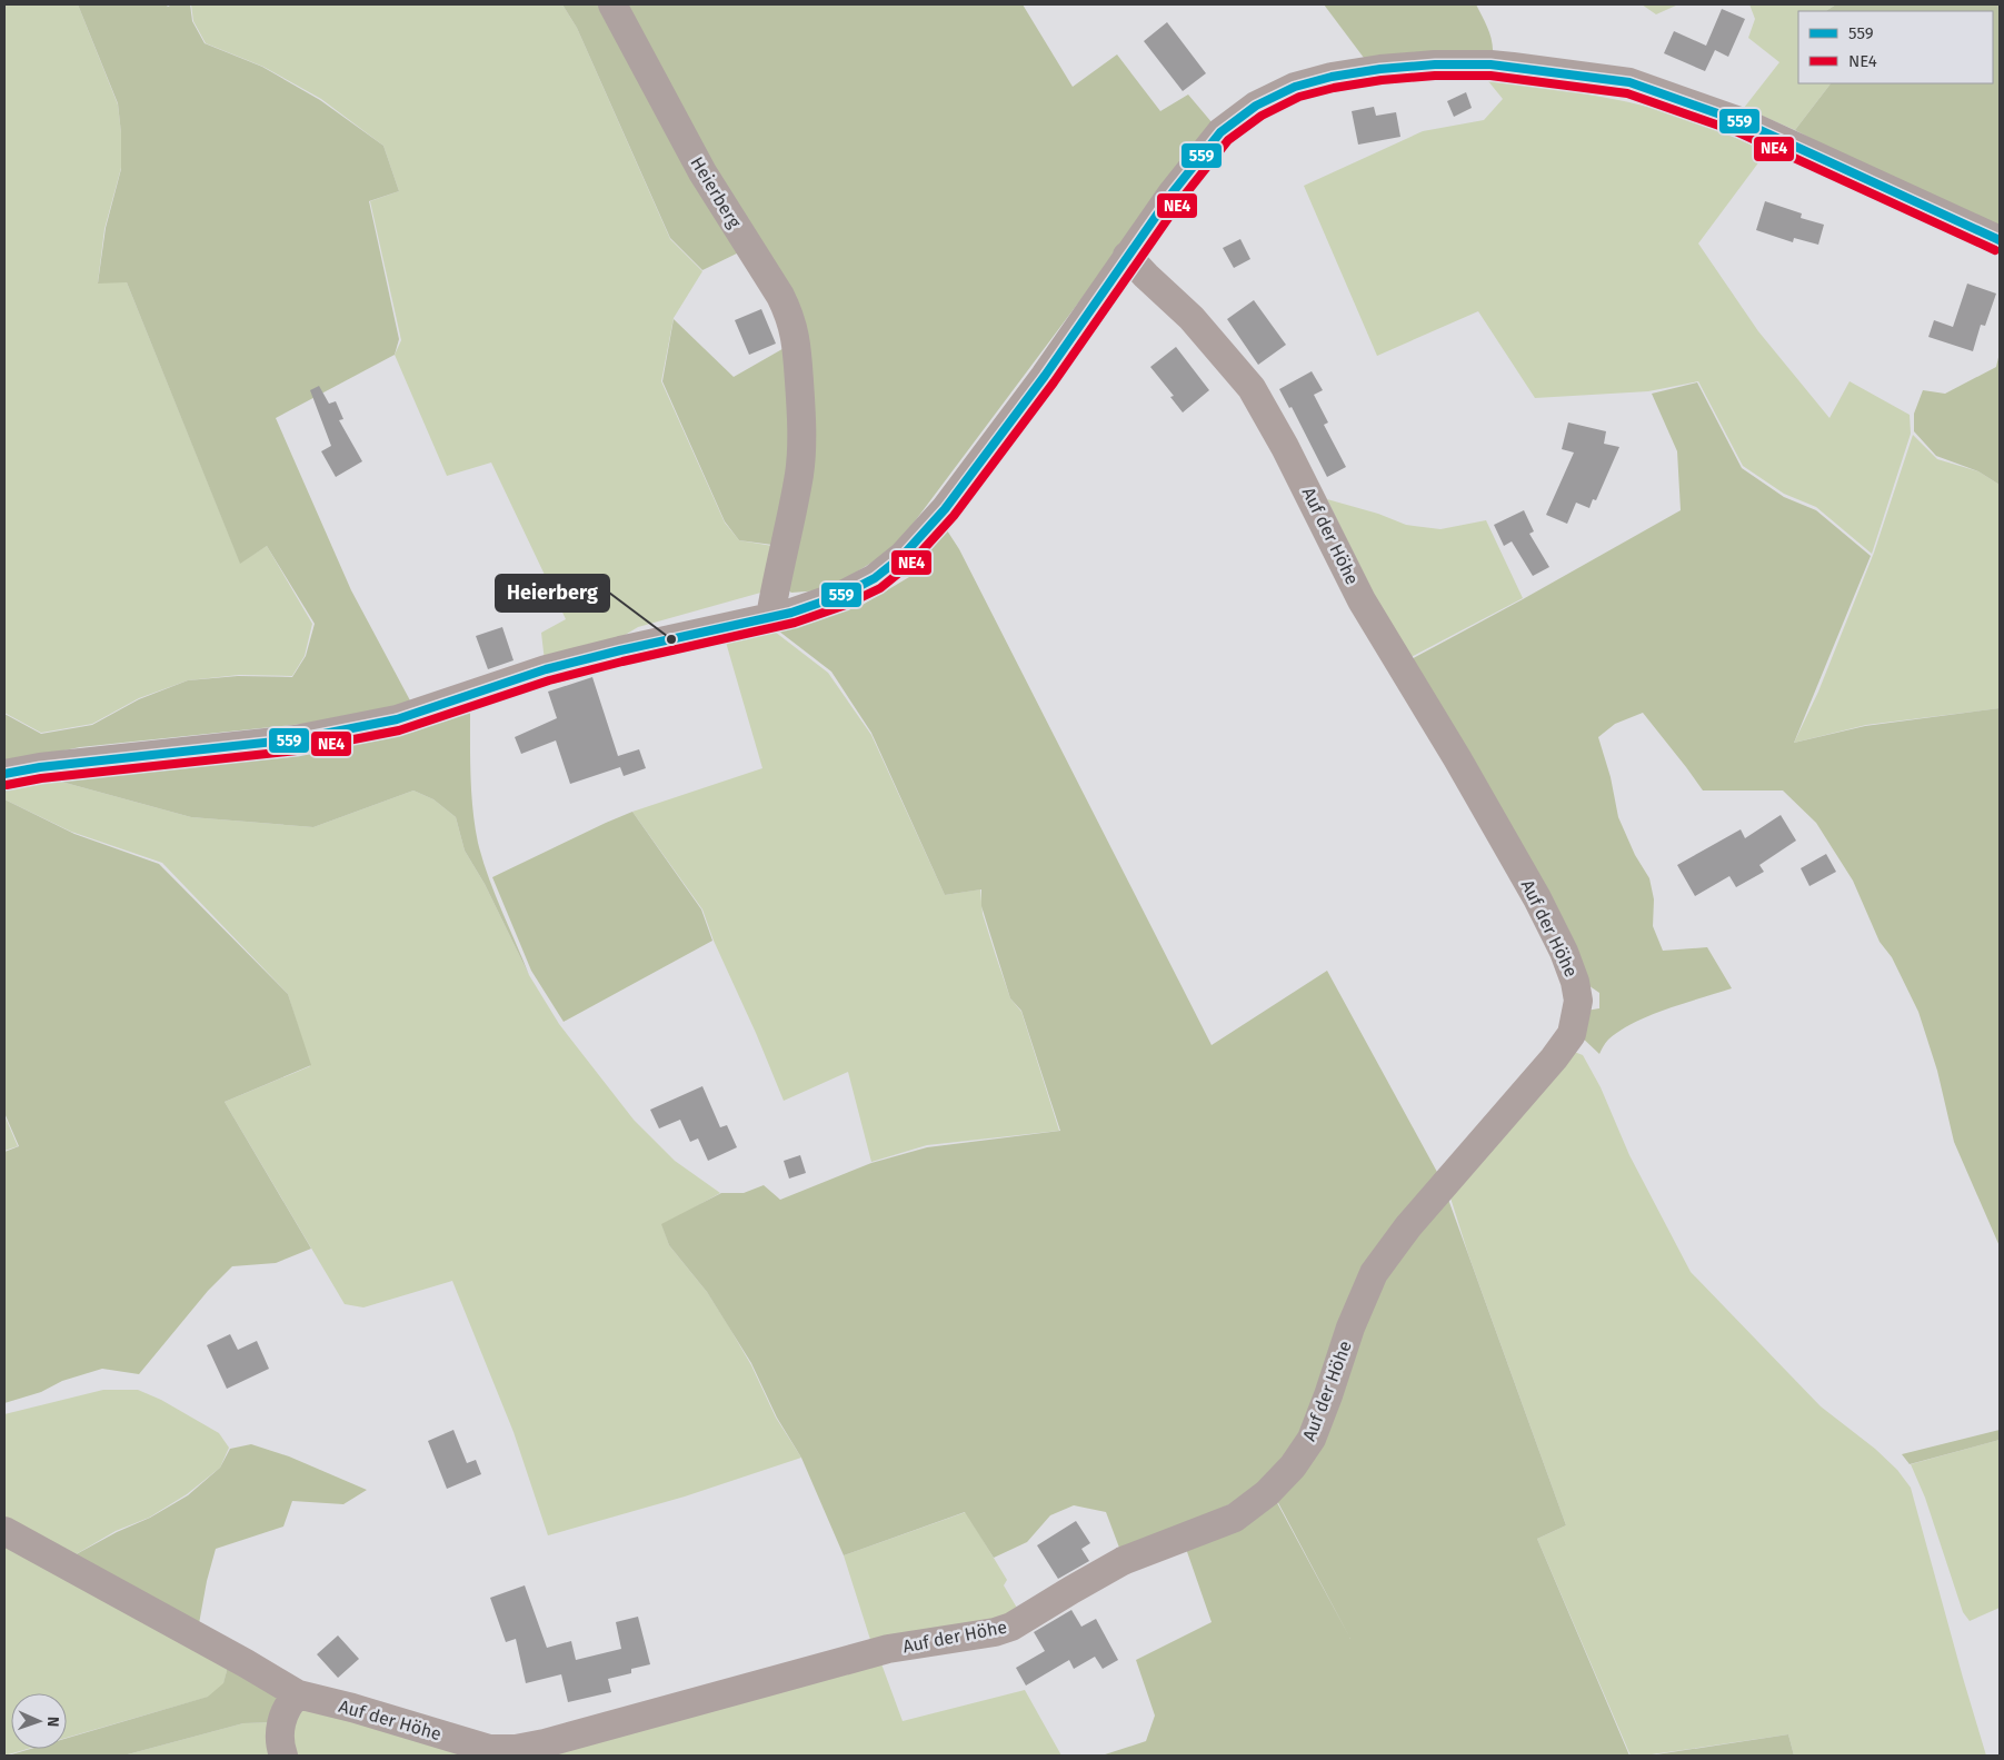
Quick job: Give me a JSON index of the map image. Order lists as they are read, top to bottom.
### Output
{
  "streets": {
    "street": ["Heierberg", "Auf der Höhe"]
  },
  "places": ["Heierberg"],
  "lines": ["transit line 559", "transit line NE4"],
  "legend": ["559", "NE4"],
  "north": "right"
}
